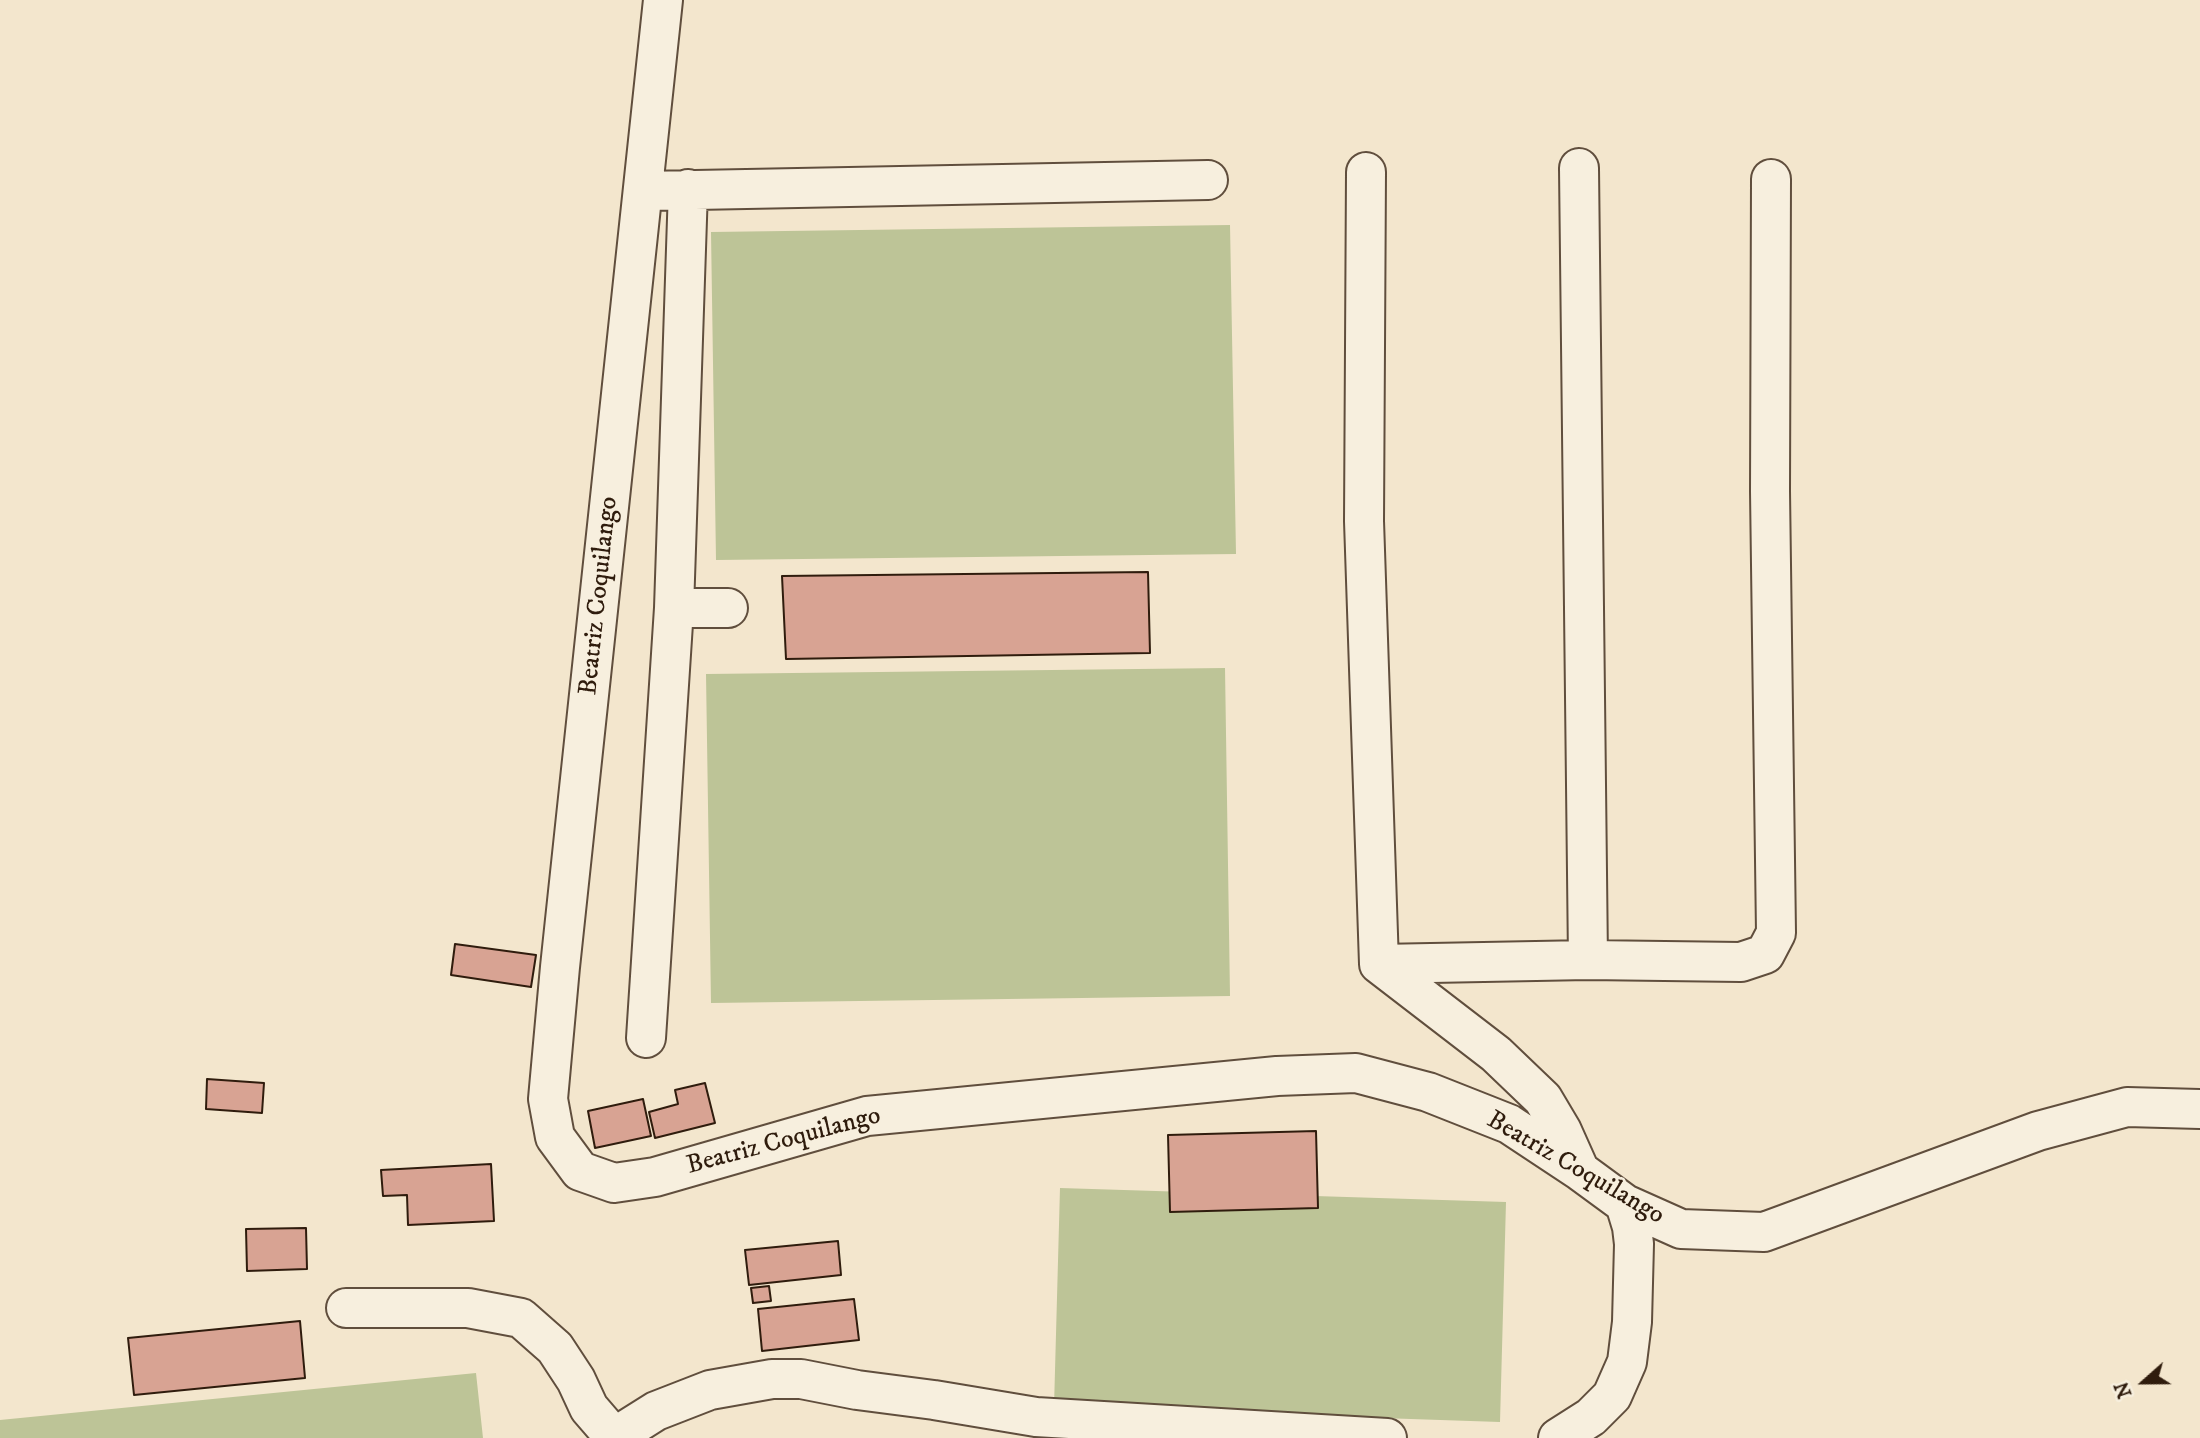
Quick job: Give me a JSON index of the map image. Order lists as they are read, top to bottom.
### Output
{
  "streets": {
    "street": ["Beatriz Coquilango"]
  },
  "north": "left"
}
